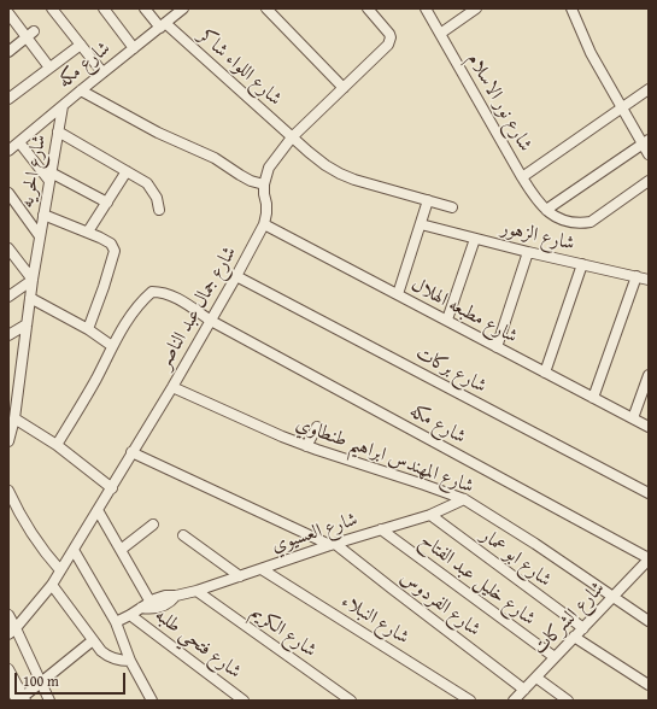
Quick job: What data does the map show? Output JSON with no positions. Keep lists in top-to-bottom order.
{
  "streets": {
    "street": [
      "شارع مكه",
      "شارع اللواء شاكر",
      "شارع نور الاسلام",
      "شارع الحريه",
      "شارع الزهور",
      "شارع جمال عبد الناصر",
      "شارع مطبعه الهلال",
      "شارع بركات",
      "شارع المهندس ابراهيم طنطاوي",
      "شارع العسيوي",
      "شارع ابو عمار",
      "شارع خليل عبد الفتاح",
      "شارع الفردوس",
      "شارع الشركات",
      "شارع النبلاء",
      "شارع الكريم",
      "شارع فتحي طلبه"
    ]
  },
  "crossings": [
    ["شارع مكه", "شارع اللواء شاكر"],
    ["شارع مكه", "شارع الحريه"],
    ["شارع مكه", "شارع جمال عبد الناصر"],
    ["شارع مكه", "شارع الشركات"],
    ["شارع اللواء شاكر", "شارع جمال عبد الناصر"],
    ["شارع جمال عبد الناصر", "شارع مطبعه الهلال"],
    ["شارع جمال عبد الناصر", "شارع بركات"],
    ["شارع جمال عبد الناصر", "شارع المهندس ابراهيم طنطاوي"],
    ["شارع جمال عبد الناصر", "شارع الفردوس"],
    ["شارع المهندس ابراهيم طنطاوي", "شارع العسيوي"],
    ["شارع المهندس ابراهيم طنطاوي", "شارع الشركات"],
    ["شارع العسيوي", "شارع ابو عمار"],
    ["شارع العسيوي", "شارع خليل عبد الفتاح"],
    ["شارع العسيوي", "شارع الفردوس"],
    ["شارع العسيوي", "شارع النبلاء"],
    ["شارع العسيوي", "شارع الكريم"],
    ["شارع العسيوي", "شارع فتحي طلبه"],
    ["شارع ابو عمار", "شارع الشركات"],
    ["شارع خليل عبد الفتاح", "شارع الشركات"],
    ["شارع الفردوس", "شارع الشركات"]
  ],
  "scale_bar": "100 m"
}
